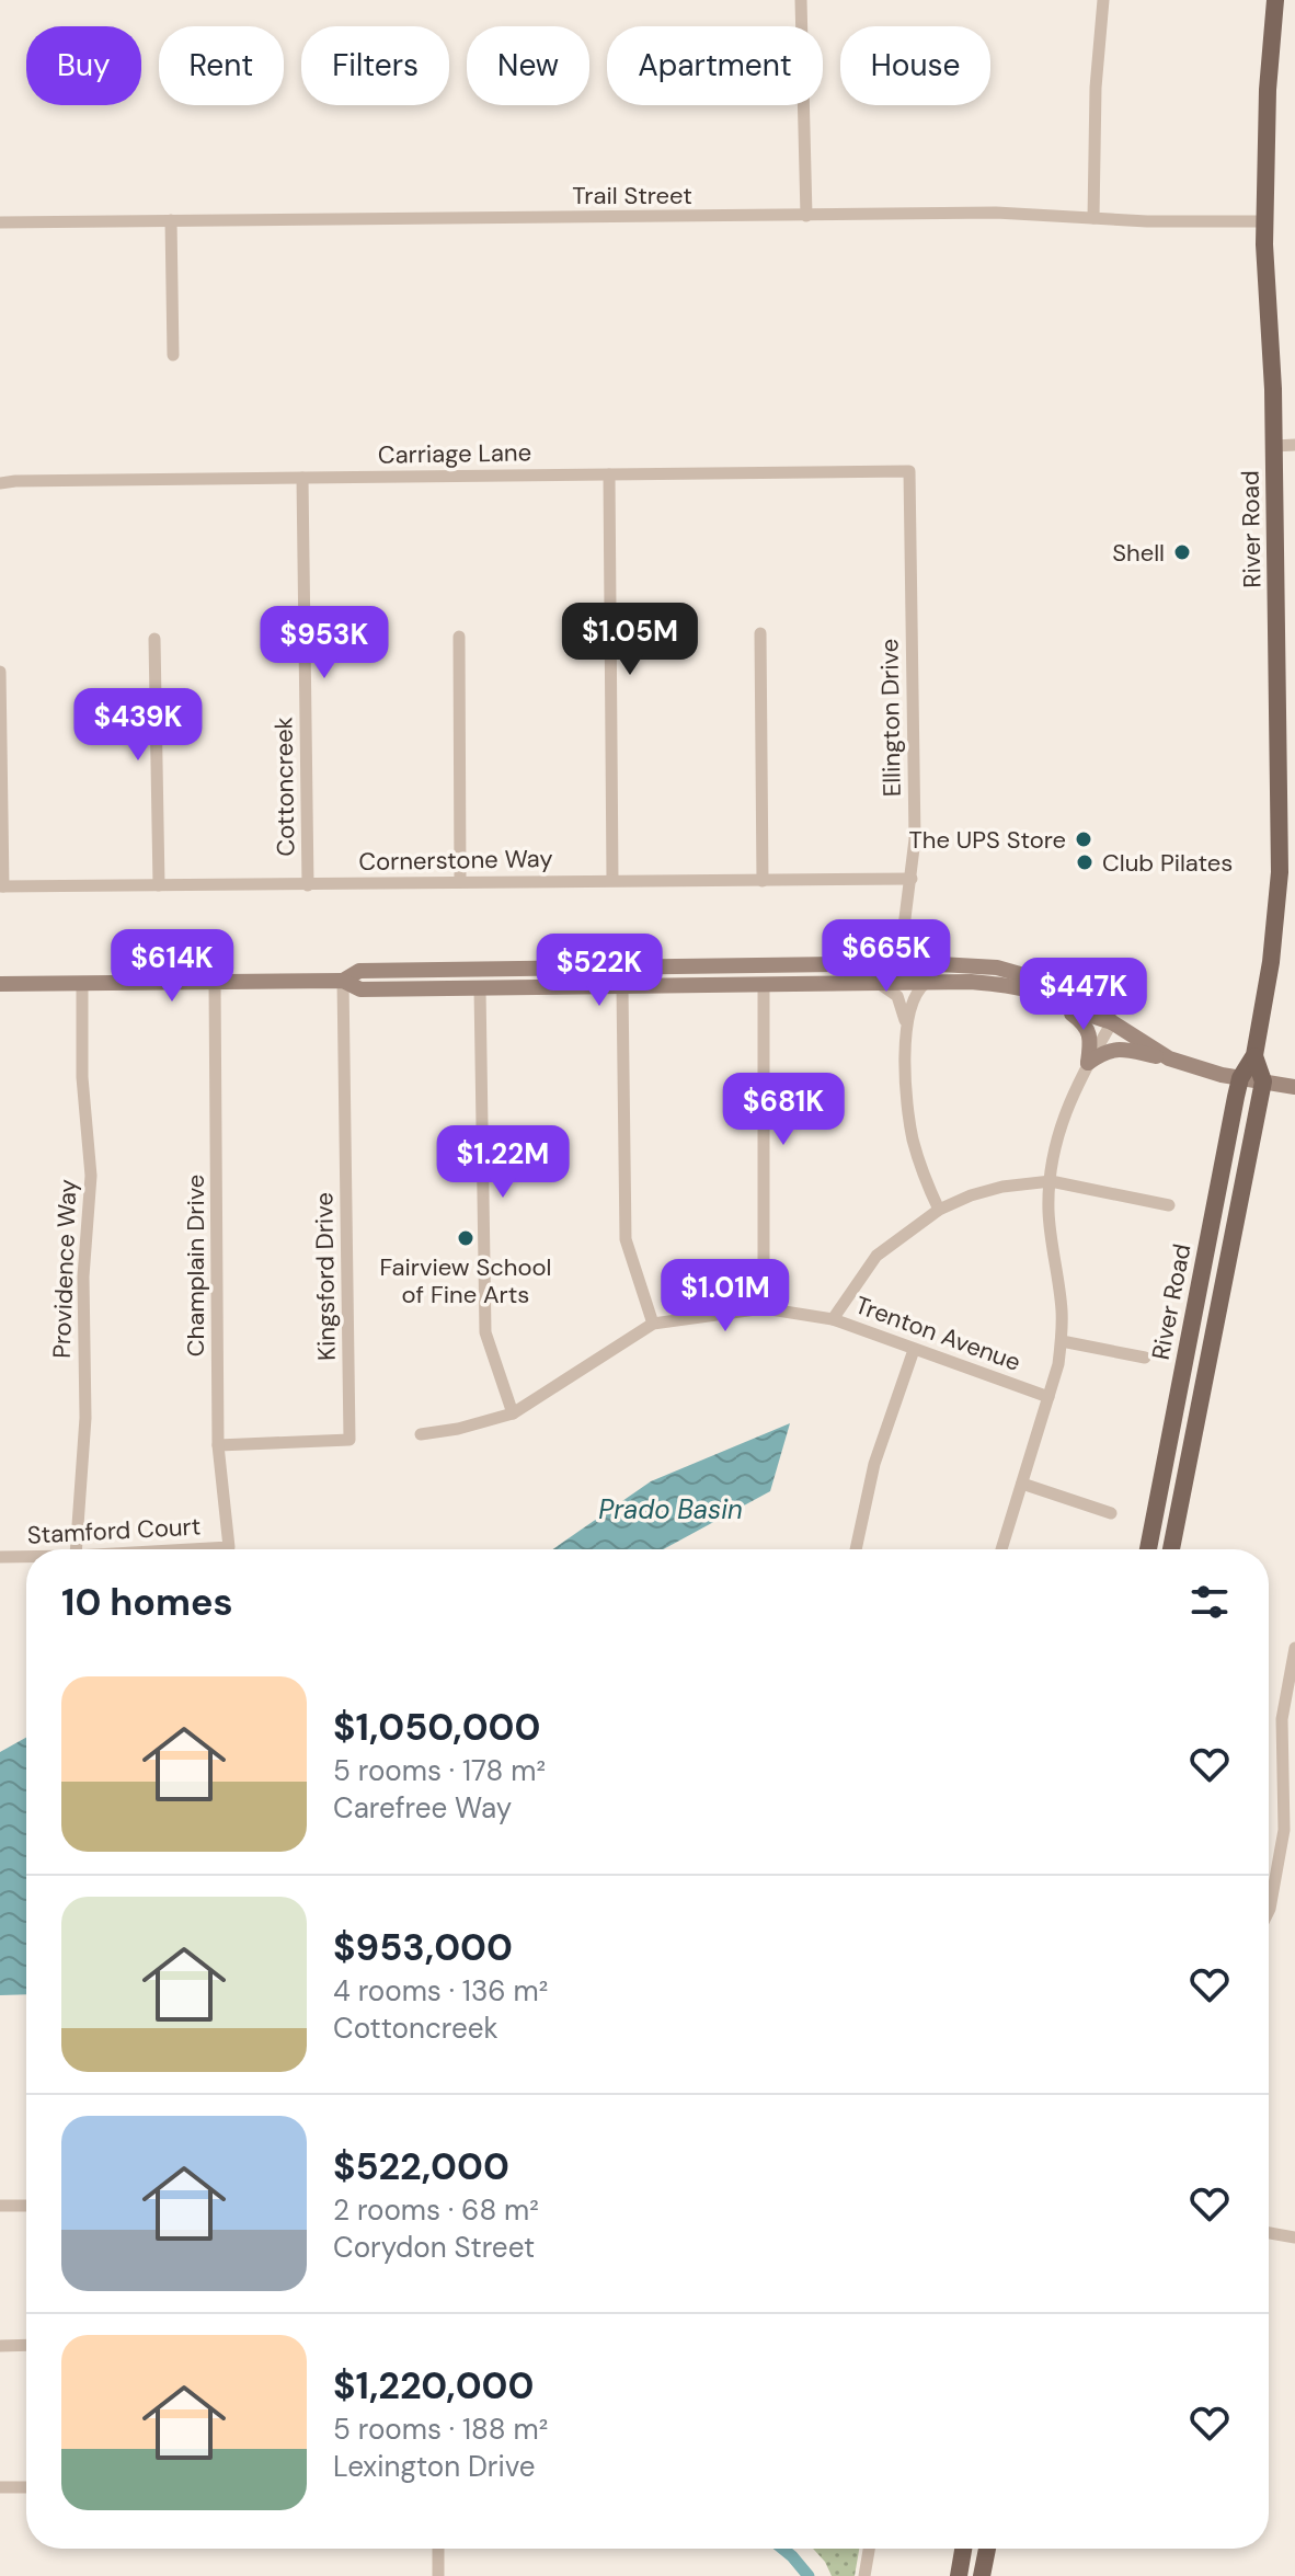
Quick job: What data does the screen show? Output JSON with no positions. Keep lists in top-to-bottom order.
{
  "streets": {
    "main road": ["River Road"],
    "street": [
      "Trail Street",
      "Carriage Lane",
      "Ellington Drive",
      "Cottoncreek",
      "Cornerstone Way",
      "Champlain Drive",
      "Providence Way",
      "Kingsford Drive",
      "Trenton Avenue",
      "Stamford Court"
    ]
  },
  "crossings": [
    ["Trail Street", "River Road"],
    ["Carriage Lane", "Ellington Drive"],
    ["Carriage Lane", "Cottoncreek"],
    ["Ellington Drive", "Cornerstone Way"],
    ["Cottoncreek", "Cornerstone Way"],
    ["Champlain Drive", "Kingsford Drive"],
    ["Champlain Drive", "Stamford Court"]
  ],
  "water": ["Prado Basin"],
  "places": [
    "Shell",
    "The UPS Store",
    "Club Pilates",
    "Fairview School of Fine Arts"
  ],
  "page": {
    "chip": [
      "Buy",
      "Rent",
      "Filters",
      "New",
      "Apartment",
      "House"
    ],
    "price": [
      "$1.05M",
      "$953K",
      "$439K",
      "$665K",
      "$614K",
      "$522K",
      "$447K",
      "$681K",
      "$1.22M",
      "$1.01M"
    ],
    "heading": "10 homes",
    "list": [
      {
        "name": "$1,050,000",
        "note": "5 rooms · 178 m² · Carefree Way"
      },
      {
        "name": "$953,000",
        "note": "4 rooms · 136 m² · Cottoncreek"
      },
      {
        "name": "$522,000",
        "note": "2 rooms · 68 m² · Corydon Street"
      },
      {
        "name": "$1,220,000",
        "note": "5 rooms · 188 m² · Lexington Drive"
      }
    ]
  }
}
